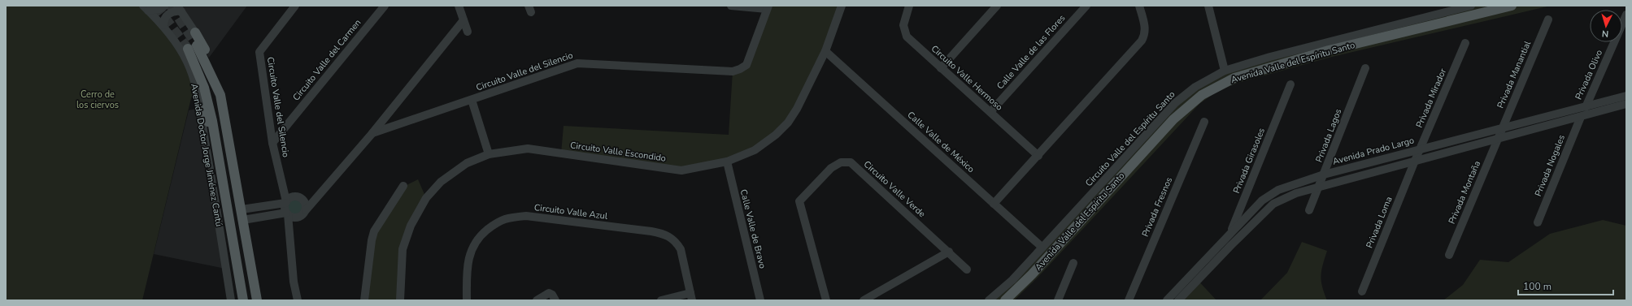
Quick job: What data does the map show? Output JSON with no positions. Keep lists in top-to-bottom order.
{
  "streets": {
    "main road": ["Avenida Valle del Espíritu Santo", "Avenida Doctor Jorge Jiménez Cantú"],
    "street": [
      "Calle Valle de las Flores",
      "Circuito Valle del Carmen",
      "Circuito Valle del Silencio",
      "Privada Manantial",
      "Privada Olivo",
      "Circuito Valle Hermoso",
      "Privada Mirador",
      "Privada Lagos",
      "Circuito Valle del Espíritu Santo",
      "Calle Valle de México",
      "Avenida Prado Largo",
      "Circuito Valle Escondido",
      "Privada Girasoles",
      "Privada Nogales",
      "Circuito Valle Verde",
      "Privada Montaña",
      "Privada Fresnos",
      "Circuito Valle Azul",
      "Privada Loma",
      "Calle Valle de Bravo"
    ]
  },
  "crossings": [
    ["Calle Valle de las Flores", "Circuito Valle Hermoso"],
    ["Circuito Valle del Carmen", "Circuito Valle del Silencio"],
    ["Privada Manantial", "Avenida Prado Largo"],
    ["Privada Manantial", "Privada Montaña"],
    ["Privada Olivo", "Avenida Prado Largo"],
    ["Privada Mirador", "Avenida Prado Largo"],
    ["Privada Mirador", "Privada Loma"],
    ["Privada Lagos", "Avenida Prado Largo"],
    ["Circuito Valle del Espíritu Santo", "Calle Valle de México"],
    ["Calle Valle de México", "Circuito Valle Escondido"],
    ["Avenida Prado Largo", "Privada Girasoles"],
    ["Circuito Valle Escondido", "Calle Valle de Bravo"]
  ],
  "parks": ["Cerro de los ciervos"],
  "scale_bar": "100 m",
  "north": "bottom"
}
